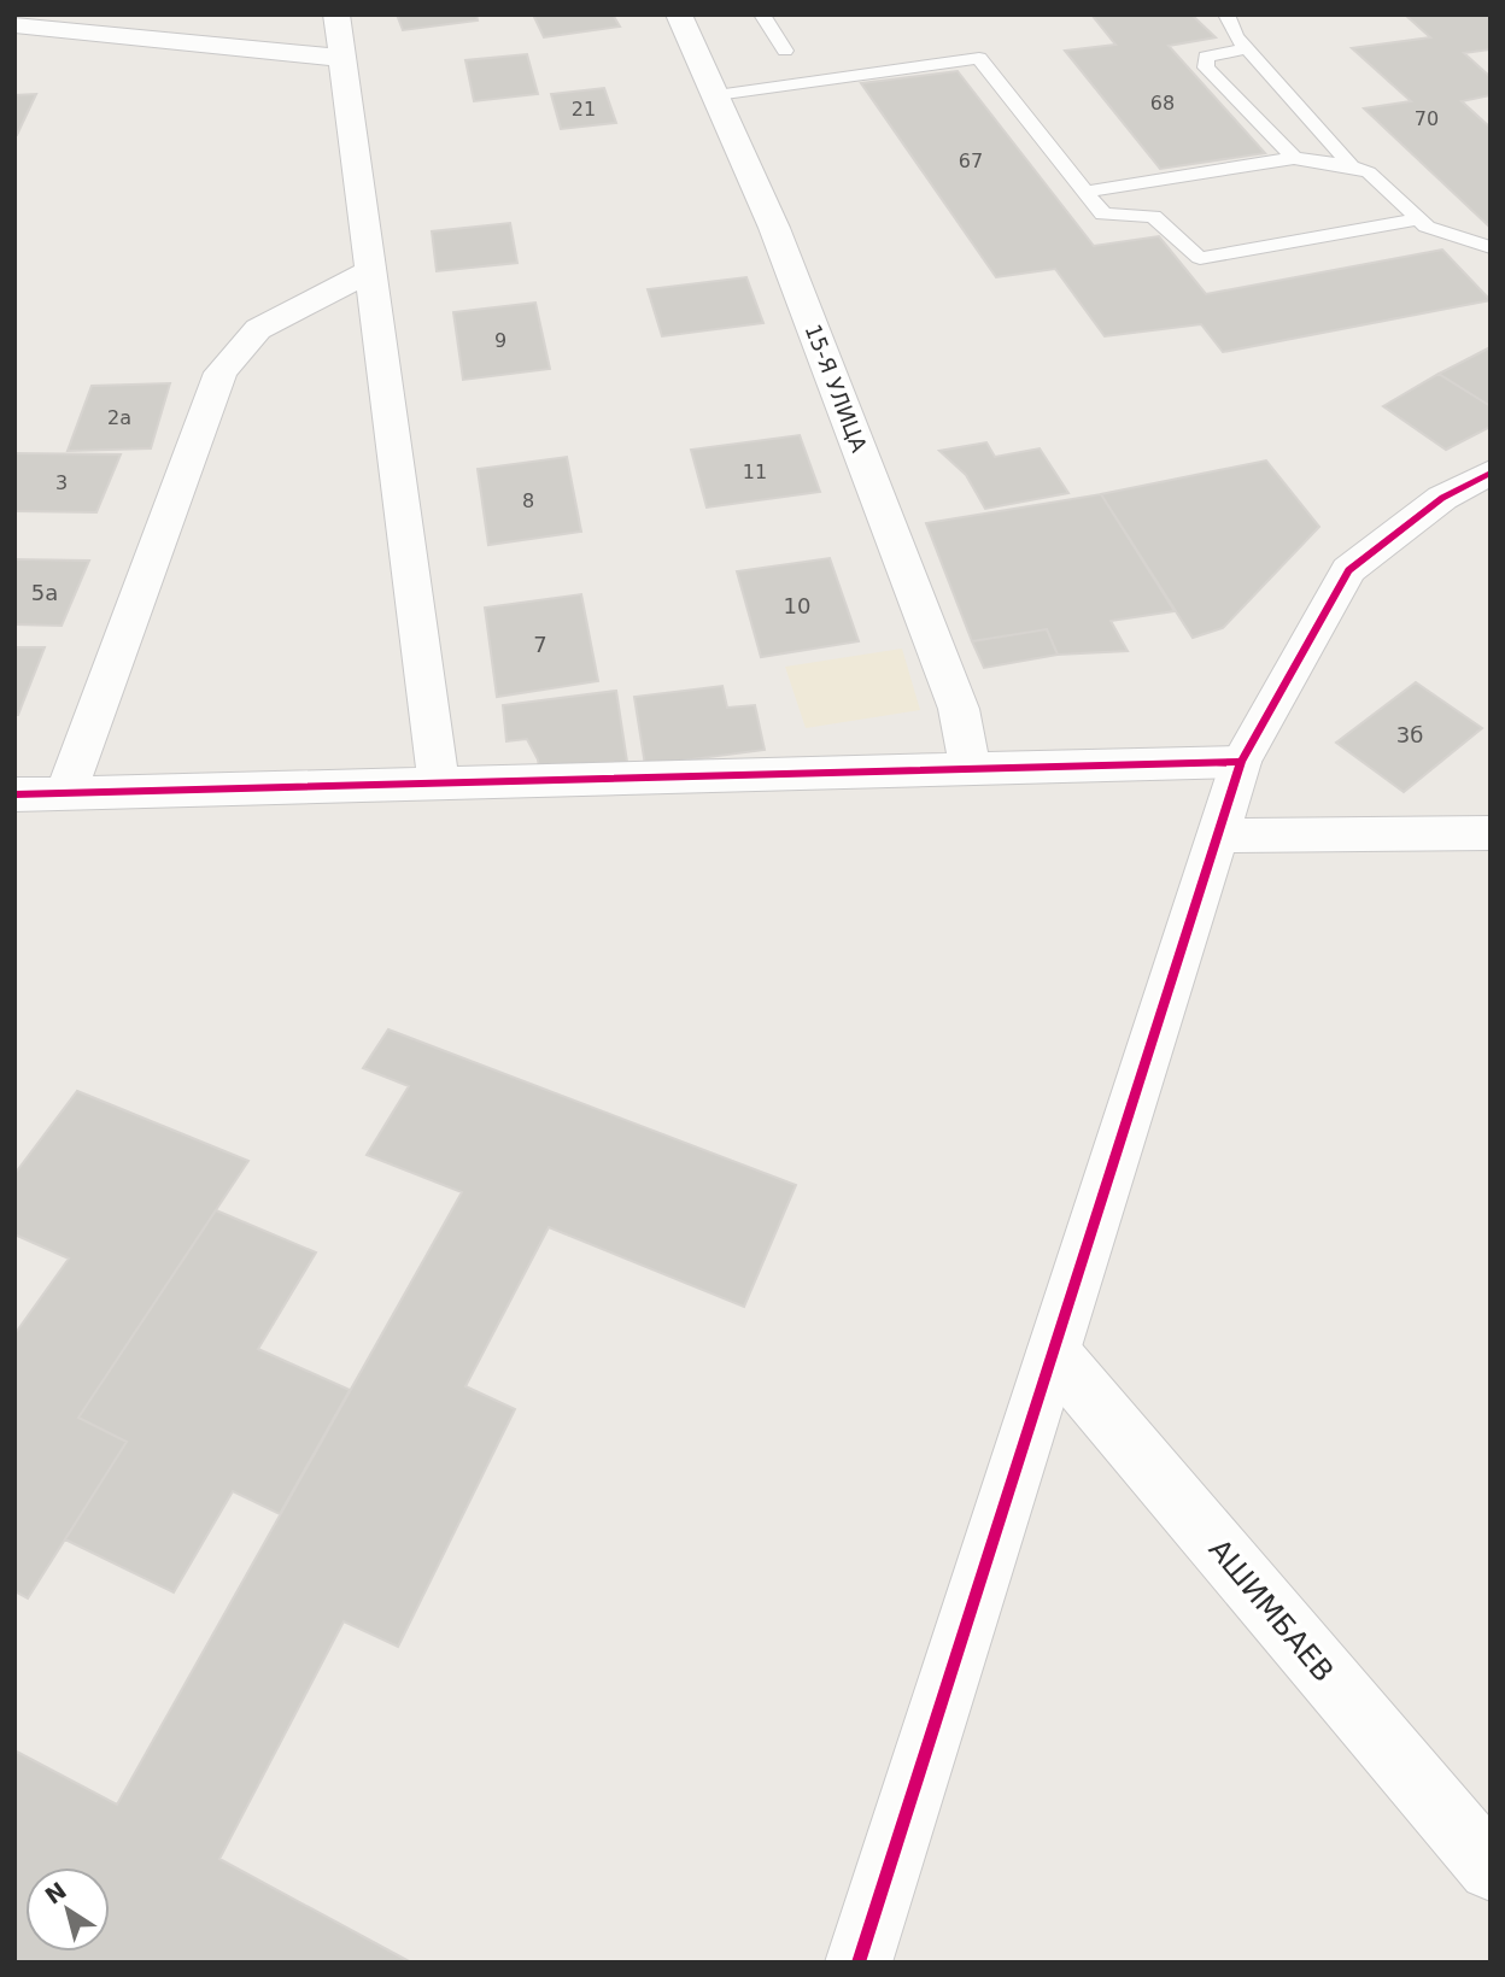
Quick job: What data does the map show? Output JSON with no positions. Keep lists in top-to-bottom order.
{
  "streets": {
    "street": ["15-Я УЛИЦА", "АШИМБАЕВ"]
  },
  "house_numbers": [
    "68",
    "21",
    "70",
    "67",
    "9",
    "2а",
    "11",
    "3",
    "8",
    "5а",
    "10",
    "7",
    "3б"
  ],
  "north": "top left"
}
